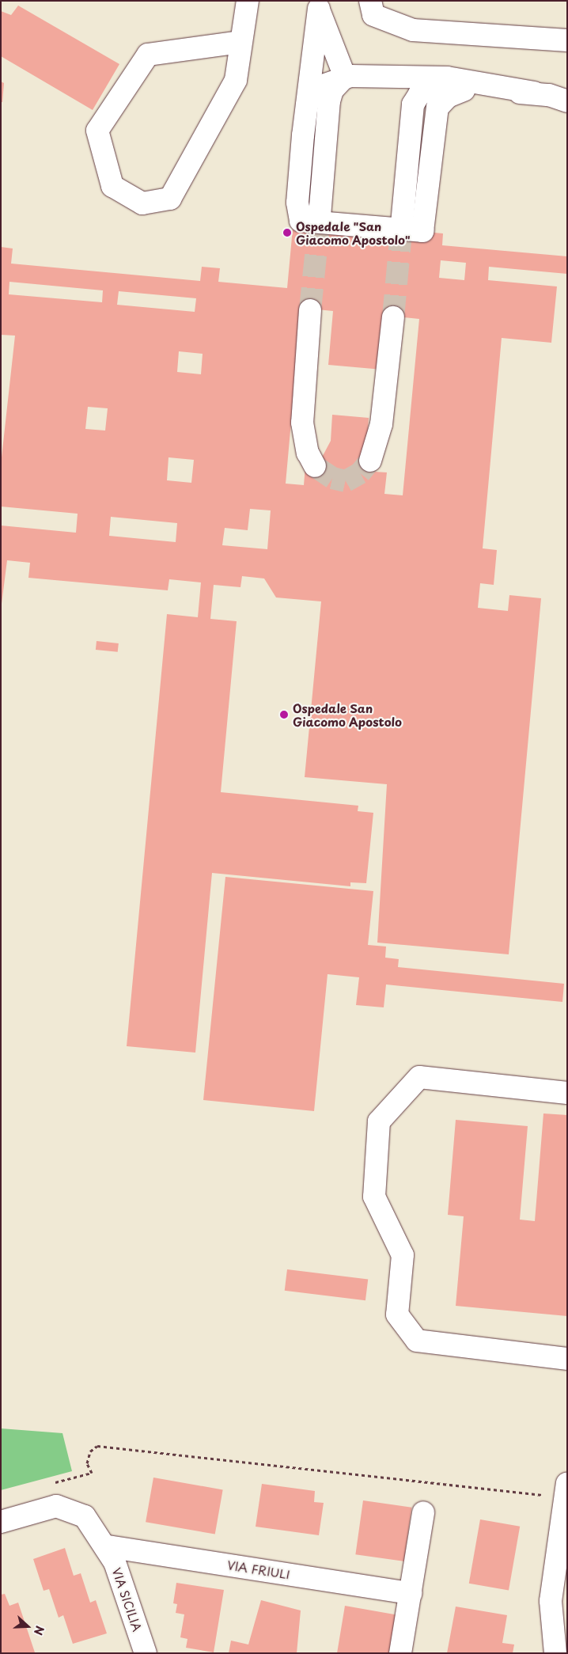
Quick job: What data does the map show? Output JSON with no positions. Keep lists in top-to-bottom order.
{
  "streets": {
    "street": ["VIA FRIULI", "VIA SICILIA"]
  },
  "crossings": [
    ["VIA FRIULI", "VIA SICILIA"]
  ],
  "places": ["Ospedale \"San Giacomo Apostolo\"", "Ospedale San Giacomo Apostolo"],
  "north": "right"
}
